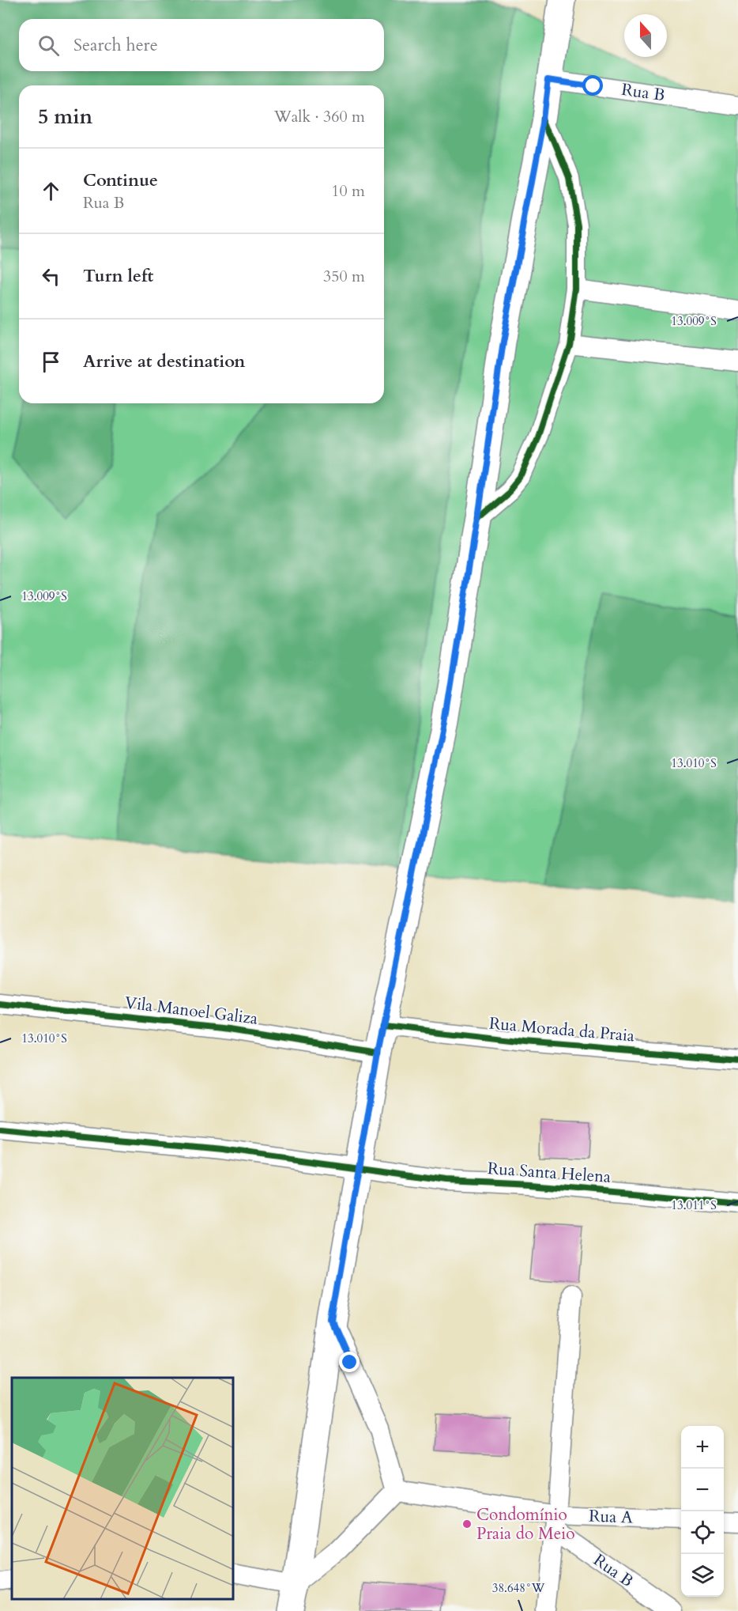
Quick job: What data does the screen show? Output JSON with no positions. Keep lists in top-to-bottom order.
{
  "streets": {
    "street": [
      "Rua B",
      "Vila Manoel Galiza",
      "Rua Morada da Praia",
      "Rua Santa Helena",
      "Rua A"
    ]
  },
  "crossings": [
    ["Rua B", "Rua A"]
  ],
  "places": ["Condomínio Praia do Meio"],
  "north": "top",
  "page": {
    "search": "Search here",
    "heading": ["5 min", "Walk · 360 m"],
    "list": [
      ["Continue", "Rua B", "10 m"],
      ["Turn left", "350 m"],
      "Arrive at destination"
    ],
    "map_buttons": ["+", "−"]
  },
  "coordinates": [
    "13.009°S",
    "13.010°S",
    "13.011°S",
    "38.648°W"
  ]
}
